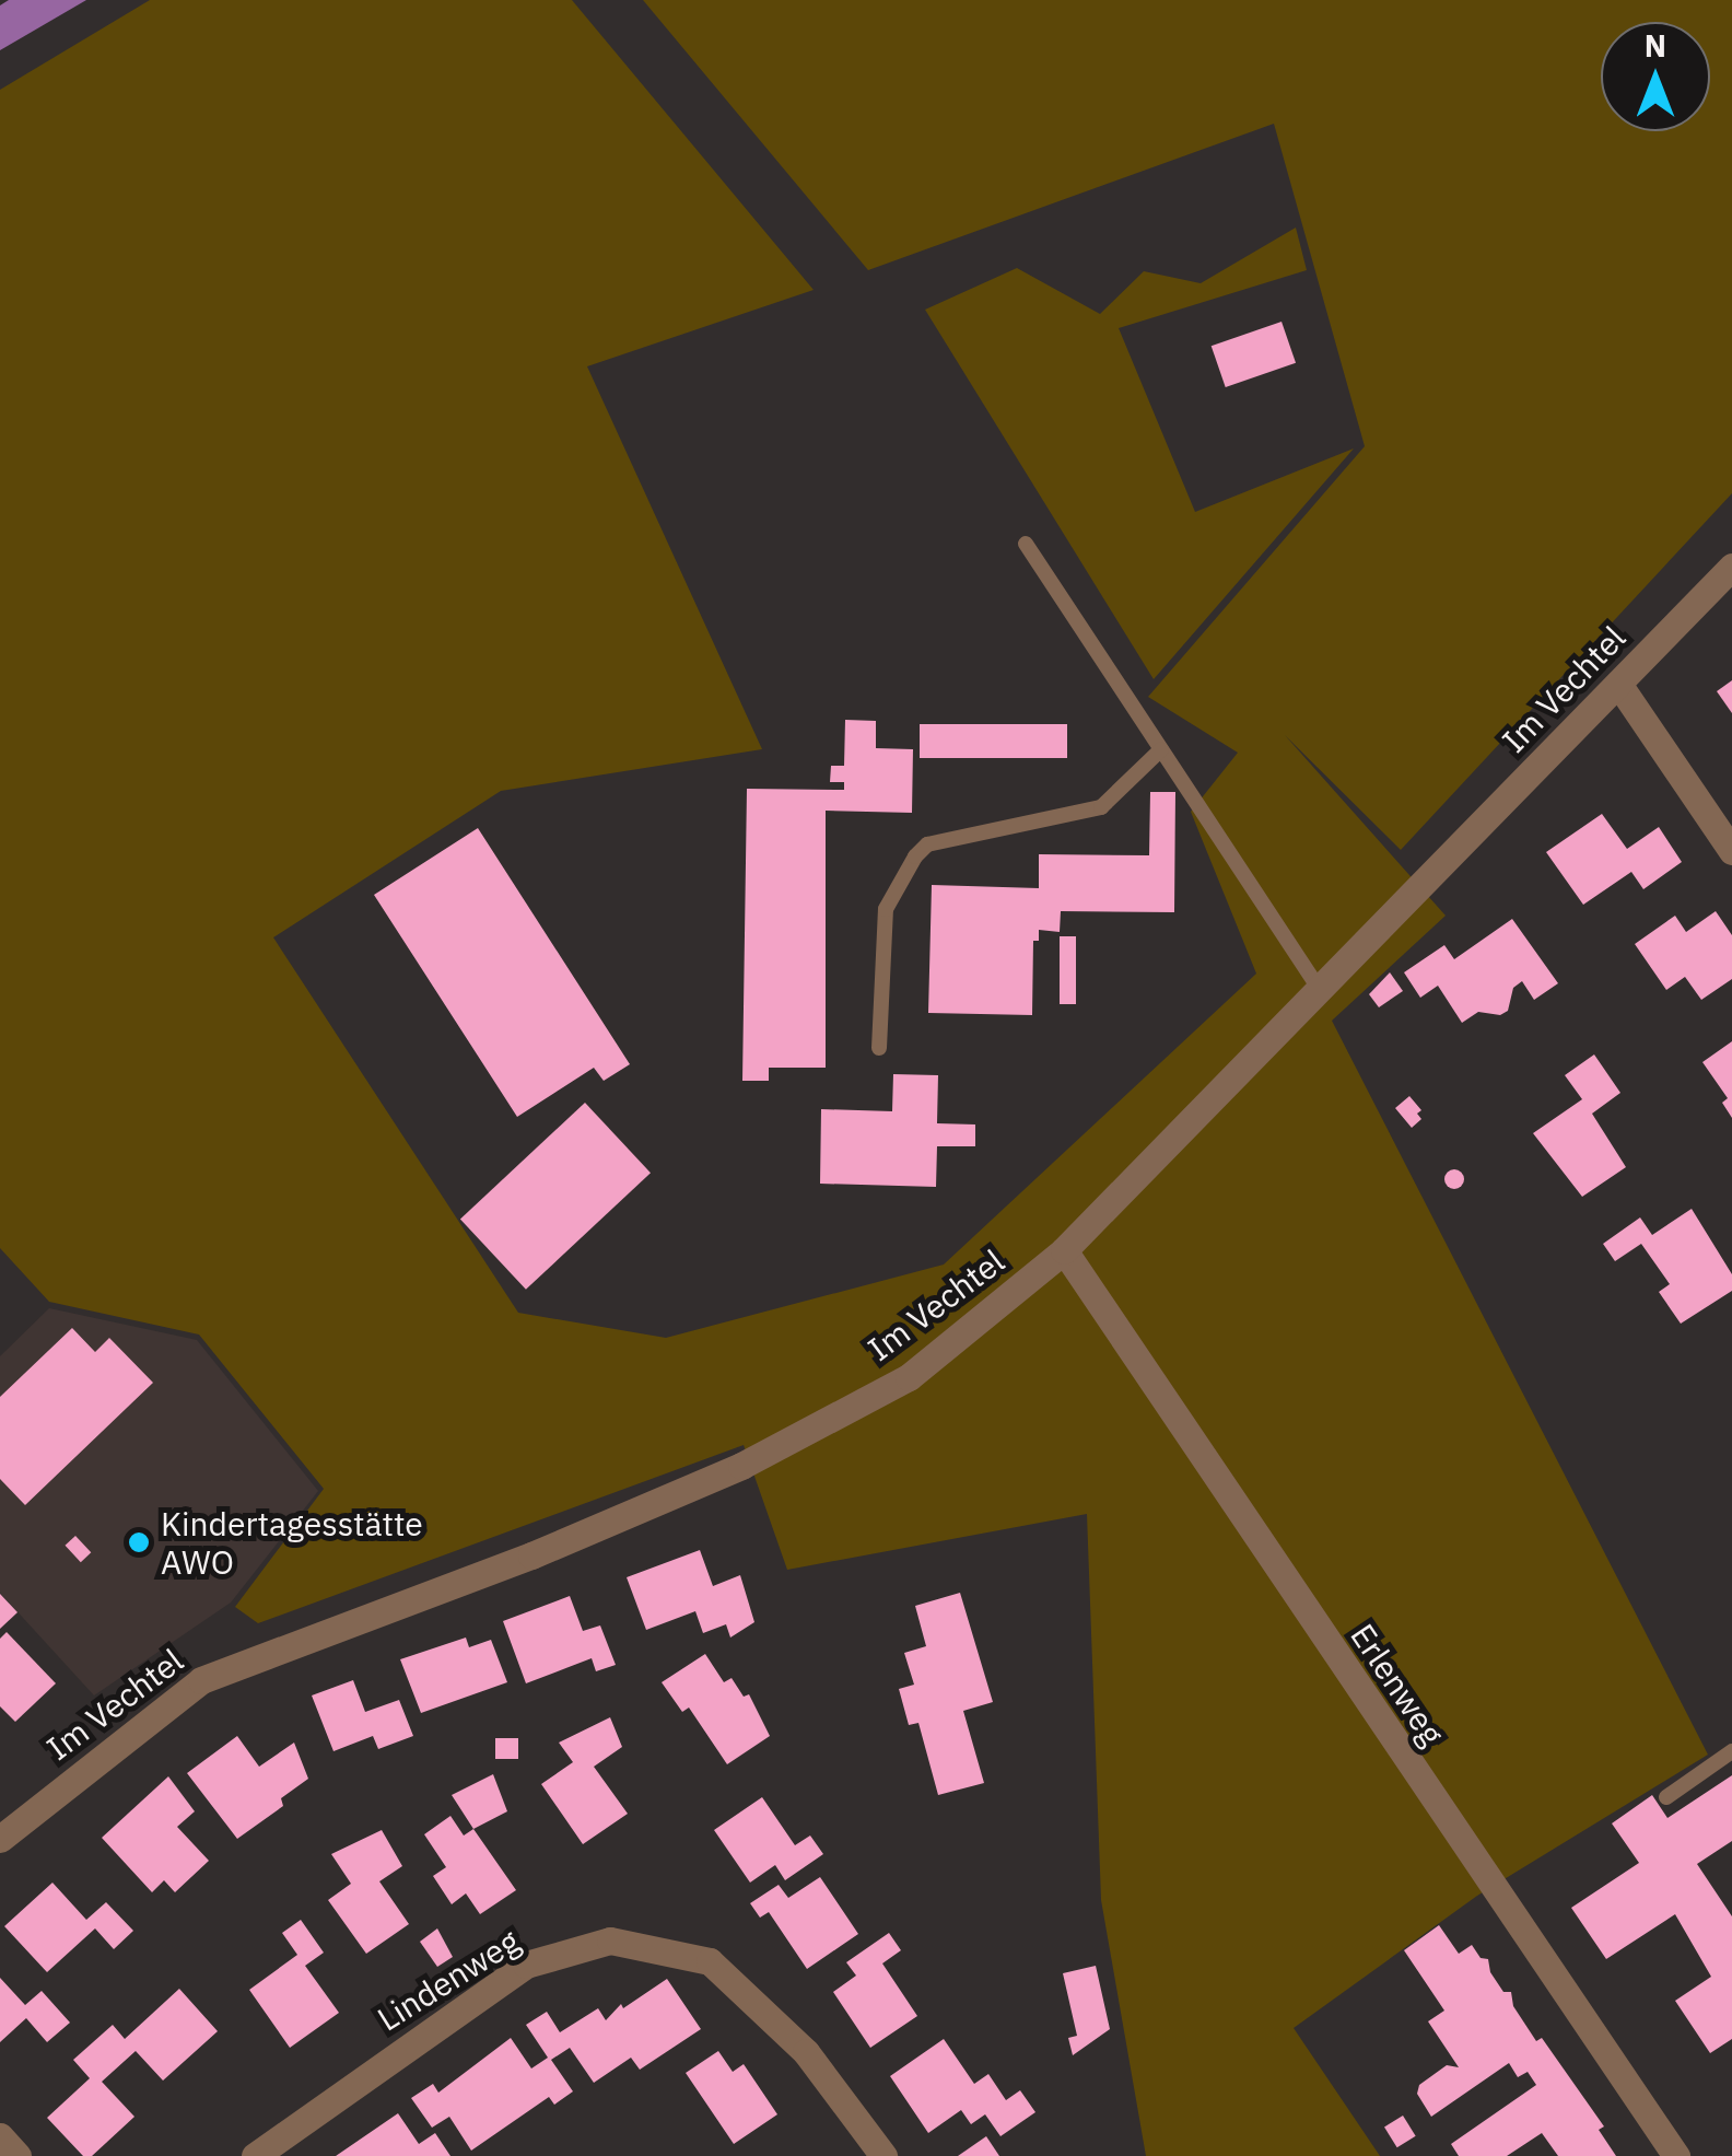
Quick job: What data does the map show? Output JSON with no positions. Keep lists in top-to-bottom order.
{
  "streets": {
    "street": ["Im Vechtel", "Erlenweg", "Lindenweg"]
  },
  "crossings": [
    ["Im Vechtel", "Erlenweg"]
  ],
  "places": ["Kindertagesstätte AWO"],
  "north": "top"
}
